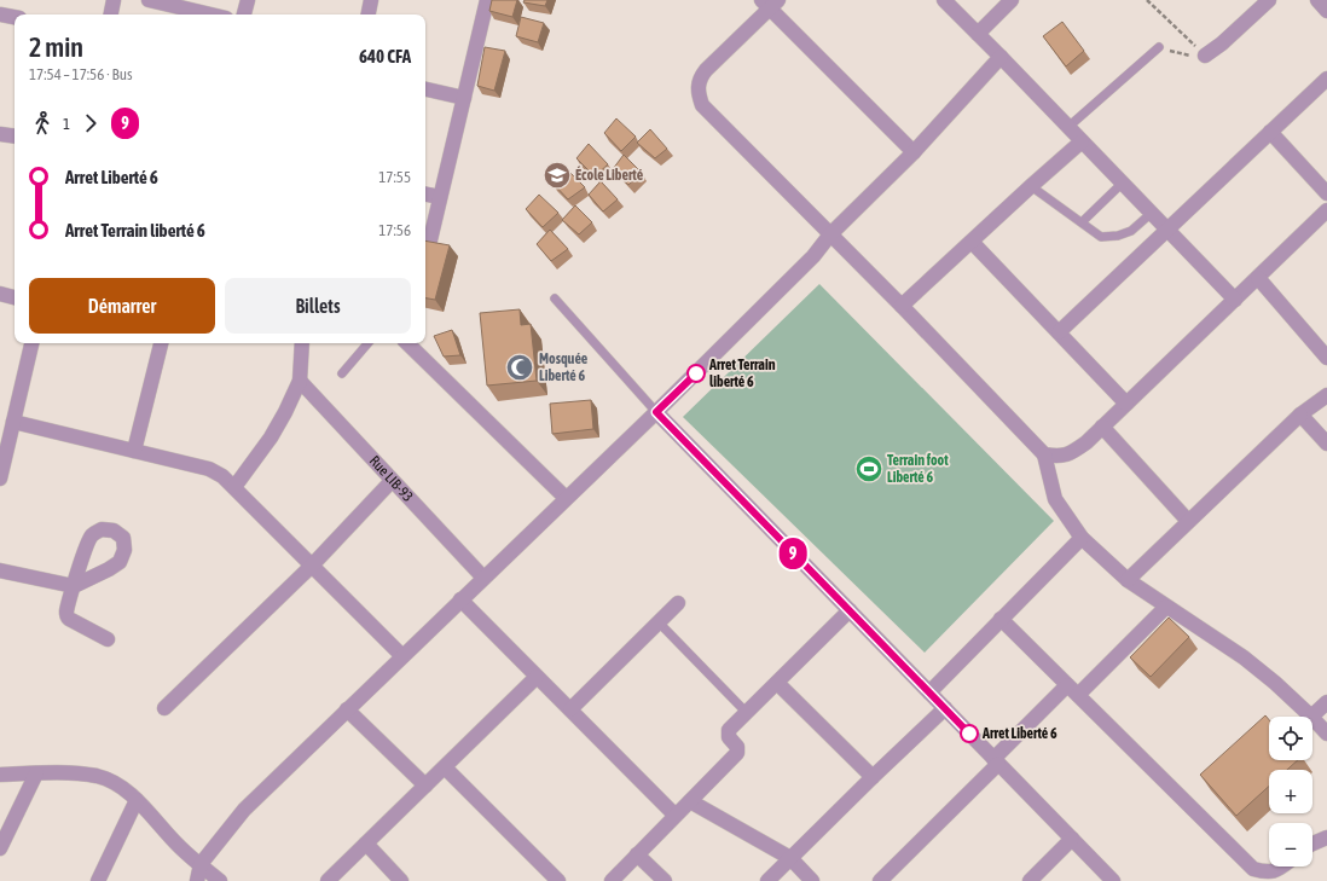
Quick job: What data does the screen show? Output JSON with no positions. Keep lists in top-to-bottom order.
{
  "streets": {
    "street": ["Rue LIB-93"]
  },
  "places": {
    "school or university": ["École Liberté"],
    "mosque": ["Mosquée Liberté 6"],
    "other": ["Arret Terrain liberté 6", "Arret Liberté 6"],
    "sports": ["Terrain foot Liberté 6"]
  },
  "lines": ["bus line 9"],
  "page": {
    "on_map": "9",
    "heading": ["2 min", "17:54 – 17:56 · Bus", "640 CFA"],
    "legs": ["1", "9"],
    "list": [
      {
        "name": "Arret Liberté 6",
        "value": "17:55"
      },
      {
        "name": "Arret Terrain liberté 6",
        "value": "17:56"
      }
    ],
    "buttons": ["Démarrer", "Billets"],
    "map_buttons": ["+", "−"]
  }
}
